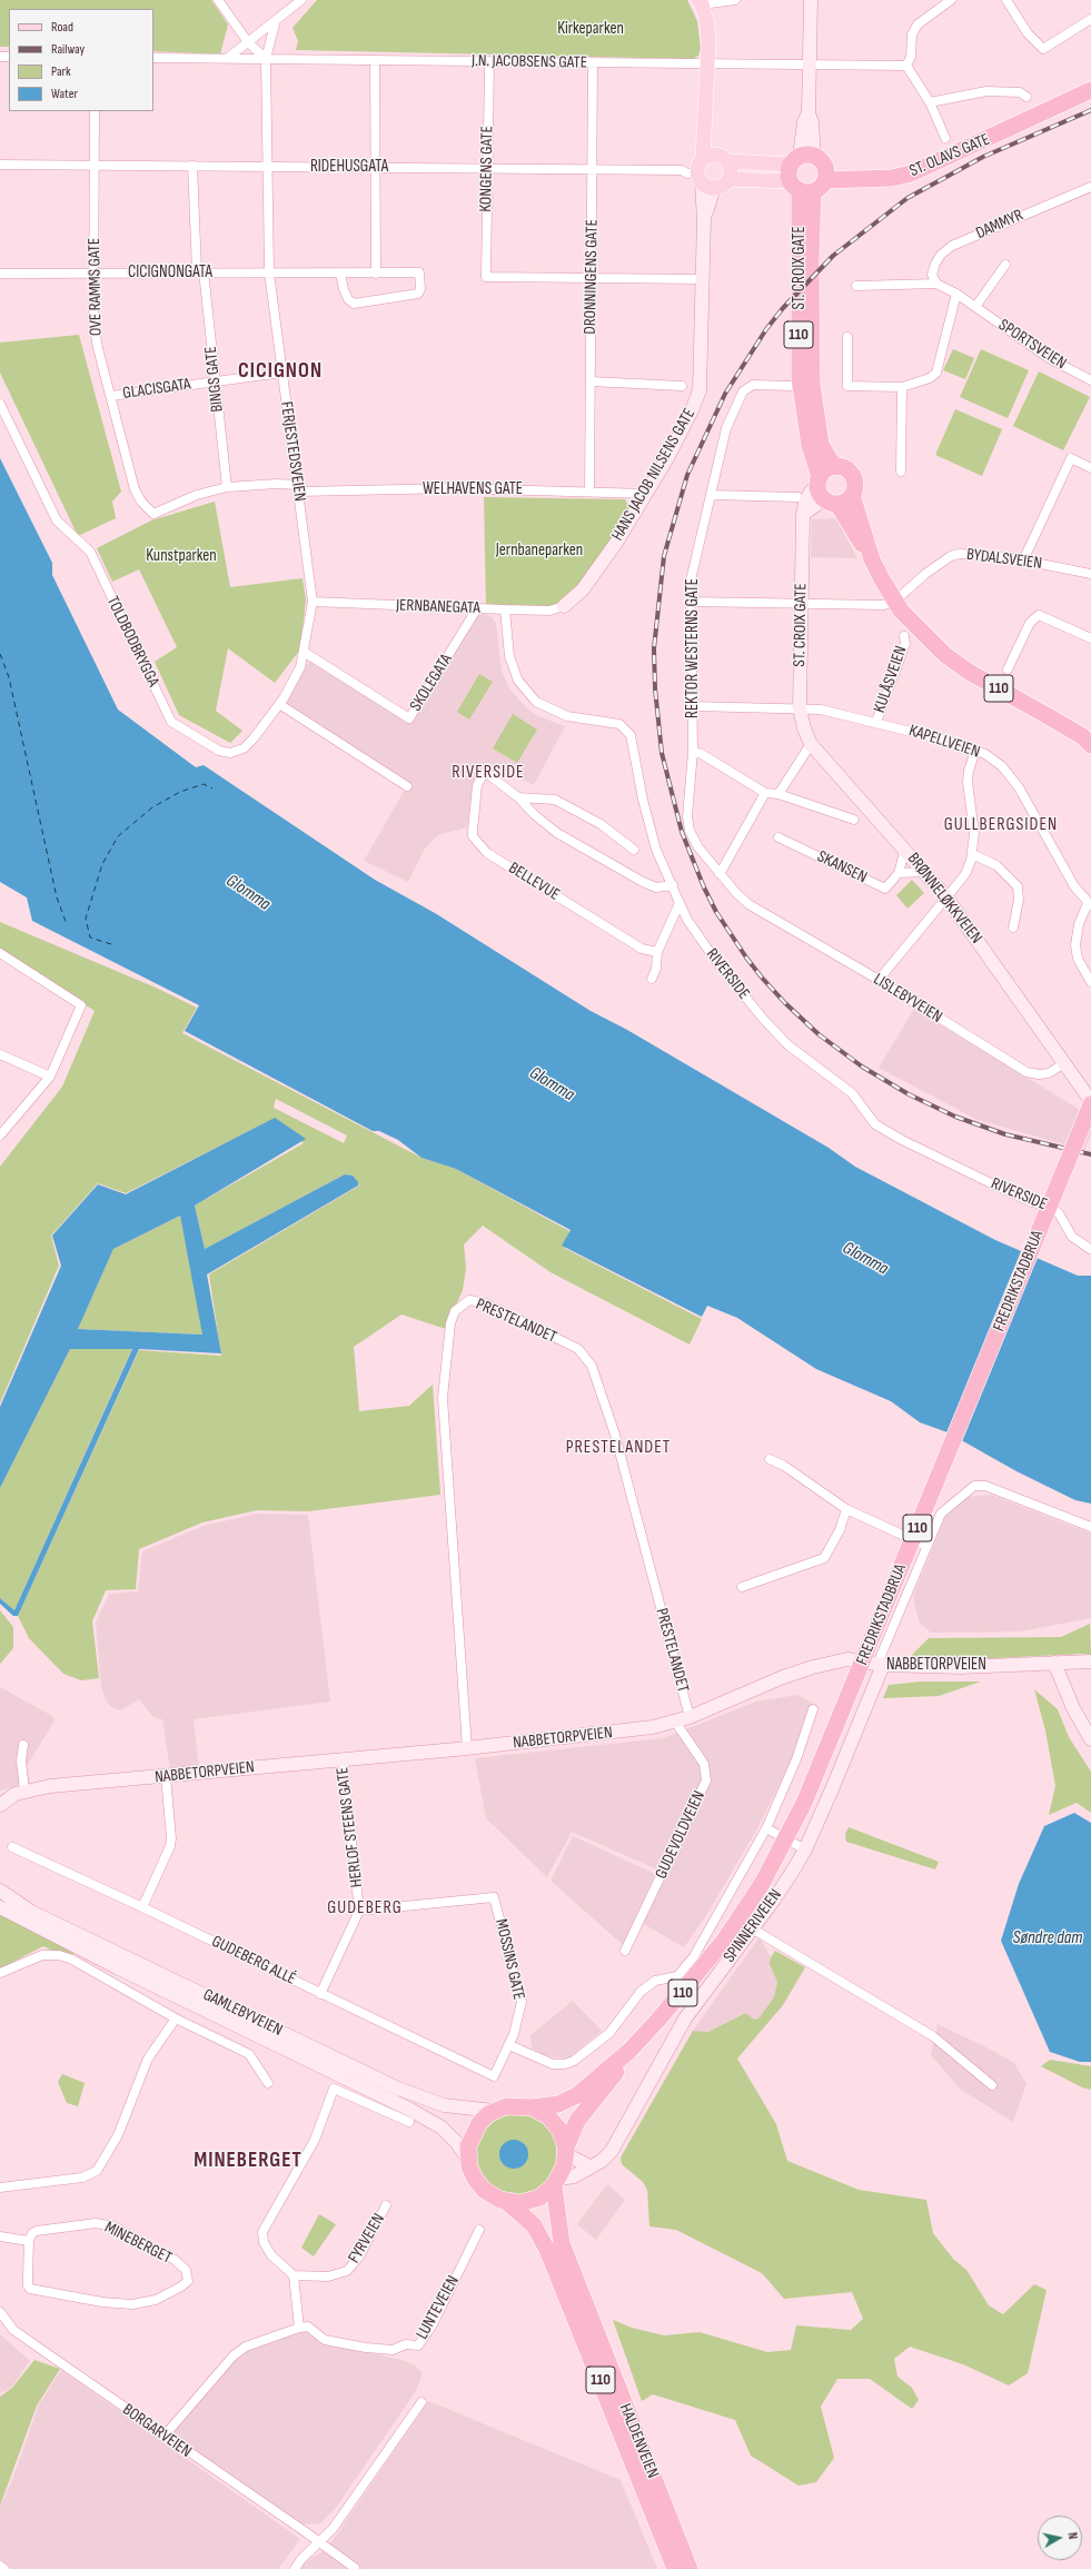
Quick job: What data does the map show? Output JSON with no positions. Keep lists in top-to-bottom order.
{
  "streets": {
    "highway": [
      "ST. OLAVS GATE",
      "ST. CROIX GATE",
      "110",
      "FREDRIKSTADBRUA",
      "HALDENVEIEN"
    ],
    "street": [
      "J.N. JACOBSENS GATE",
      "RIDEHUSGATA",
      "KONGENS GATE",
      "DAMMYR",
      "CICIGNONGATA",
      "DRONNINGENS GATE",
      "OVE RAMMS GATE",
      "SPORTSVEIEN",
      "BINGS GATE",
      "GLACISGATA",
      "FERJESTEDSVEIEN",
      "HANS JACOB NILSENS GATE",
      "WELHAVENS GATE",
      "BYDALSVEIEN",
      "JERNBANEGATA",
      "TOLDBODBRYGGA",
      "REKTOR WESTERNS GATE",
      "KULÅSVEIEN",
      "SKOLEGATA",
      "KAPELLVEIEN",
      "SKANSEN",
      "BELLEVUE",
      "BRØNNELØKKVEIEN",
      "RIVERSIDE",
      "LISLEBYVEIEN",
      "PRESTELANDET",
      "NABBETORPVEIEN",
      "HERLOF STEENS GATE",
      "GUDEVOLDVEIEN",
      "SPINNERIVEIEN",
      "MOSSINS GATE",
      "GUDEBERG ALLÉ",
      "GAMLEBYVEIEN",
      "FYRVEIEN",
      "MINEBERGET",
      "LUNTEVEIEN",
      "BORGARVEIEN"
    ]
  },
  "crossings": [
    ["J.N. JACOBSENS GATE", "KONGENS GATE"],
    ["J.N. JACOBSENS GATE", "ST. CROIX GATE"],
    ["J.N. JACOBSENS GATE", "DRONNINGENS GATE"],
    ["J.N. JACOBSENS GATE", "FERJESTEDSVEIEN"],
    ["ST. OLAVS GATE", "ST. CROIX GATE"],
    ["ST. OLAVS GATE", "110"],
    ["RIDEHUSGATA", "KONGENS GATE"],
    ["RIDEHUSGATA", "DRONNINGENS GATE"],
    ["RIDEHUSGATA", "OVE RAMMS GATE"],
    ["RIDEHUSGATA", "BINGS GATE"],
    ["RIDEHUSGATA", "FERJESTEDSVEIEN"],
    ["RIDEHUSGATA", "HANS JACOB NILSENS GATE"],
    ["KONGENS GATE", "DRONNINGENS GATE"],
    ["DAMMYR", "SPORTSVEIEN"],
    ["ST. CROIX GATE", "110"],
    ["ST. CROIX GATE", "BYDALSVEIEN"],
    ["ST. CROIX GATE", "KAPELLVEIEN"],
    ["ST. CROIX GATE", "BRØNNELØKKVEIEN"],
    ["CICIGNONGATA", "OVE RAMMS GATE"],
    ["CICIGNONGATA", "BINGS GATE"],
    ["CICIGNONGATA", "FERJESTEDSVEIEN"],
    ["DRONNINGENS GATE", "WELHAVENS GATE"],
    ["OVE RAMMS GATE", "GLACISGATA"],
    ["OVE RAMMS GATE", "WELHAVENS GATE"],
    ["110", "KULÅSVEIEN"],
    ["110", "FREDRIKSTADBRUA"],
    ["110", "SPINNERIVEIEN"],
    ["110", "GAMLEBYVEIEN"],
    ["110", "HALDENVEIEN"],
    ["BINGS GATE", "GLACISGATA"],
    ["BINGS GATE", "WELHAVENS GATE"],
    ["GLACISGATA", "FERJESTEDSVEIEN"],
    ["FERJESTEDSVEIEN", "WELHAVENS GATE"],
    ["FERJESTEDSVEIEN", "JERNBANEGATA"],
    ["FERJESTEDSVEIEN", "TOLDBODBRYGGA"],
    ["FERJESTEDSVEIEN", "SKOLEGATA"],
    ["HANS JACOB NILSENS GATE", "WELHAVENS GATE"],
    ["HANS JACOB NILSENS GATE", "JERNBANEGATA"],
    ["BYDALSVEIEN", "REKTOR WESTERNS GATE"],
    ["JERNBANEGATA", "SKOLEGATA"],
    ["JERNBANEGATA", "RIVERSIDE"],
    ["REKTOR WESTERNS GATE", "KAPELLVEIEN"],
    ["REKTOR WESTERNS GATE", "LISLEBYVEIEN"],
    ["KULÅSVEIEN", "KAPELLVEIEN"],
    ["KAPELLVEIEN", "BRØNNELØKKVEIEN"],
    ["SKANSEN", "BRØNNELØKKVEIEN"],
    ["BRØNNELØKKVEIEN", "LISLEBYVEIEN"],
    ["PRESTELANDET", "NABBETORPVEIEN"],
    ["NABBETORPVEIEN", "HERLOF STEENS GATE"],
    ["NABBETORPVEIEN", "GUDEVOLDVEIEN"],
    ["NABBETORPVEIEN", "SPINNERIVEIEN"],
    ["HERLOF STEENS GATE", "MOSSINS GATE"],
    ["HERLOF STEENS GATE", "GUDEBERG ALLÉ"],
    ["SPINNERIVEIEN", "MOSSINS GATE"],
    ["SPINNERIVEIEN", "GAMLEBYVEIEN"],
    ["SPINNERIVEIEN", "HALDENVEIEN"],
    ["MOSSINS GATE", "GUDEBERG ALLÉ"],
    ["GAMLEBYVEIEN", "HALDENVEIEN"]
  ],
  "districts": [
    "CICIGNON",
    "RIVERSIDE",
    "GULLBERGSIDEN",
    "PRESTELANDET",
    "GUDEBERG",
    "MINEBERGET"
  ],
  "water": ["Glomma", "Søndre dam"],
  "parks": ["Kirkeparken", "Jernbaneparken", "Kunstparken"],
  "legend": [
    "Road",
    "Railway",
    "Park",
    "Water"
  ],
  "north": "right"
}
